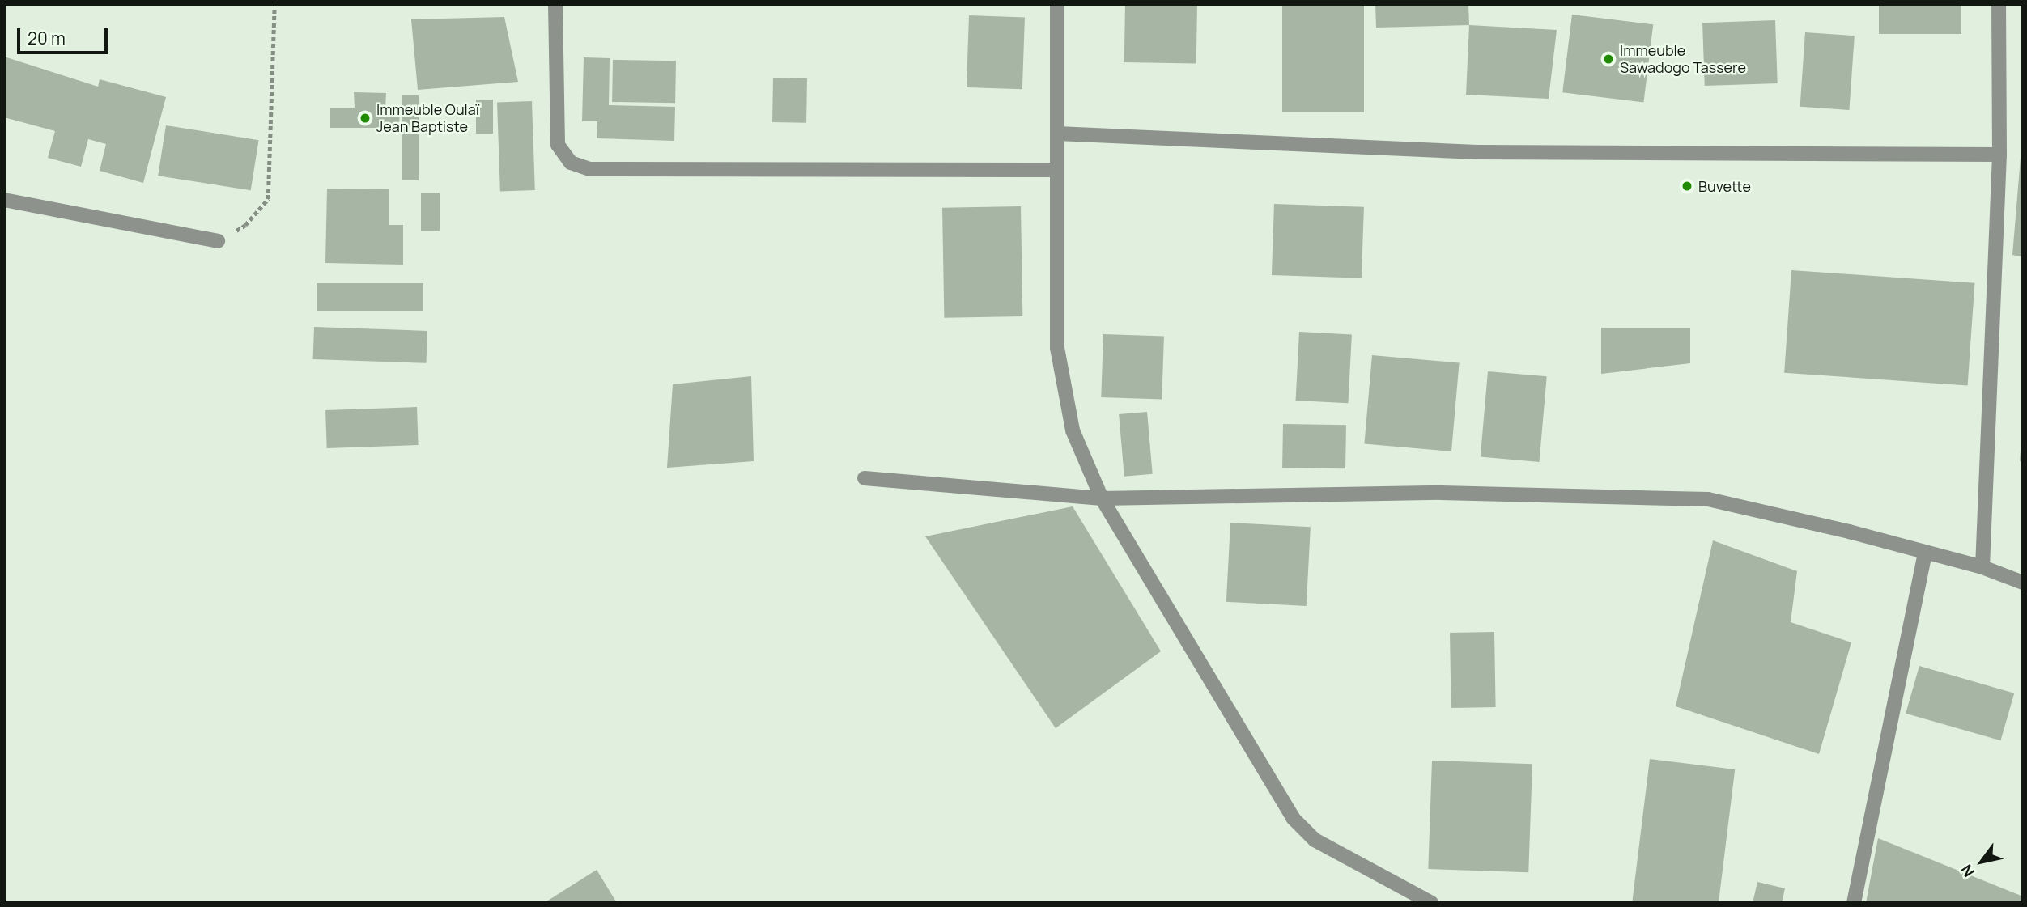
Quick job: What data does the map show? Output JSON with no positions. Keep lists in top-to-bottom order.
{
  "places": ["Immeuble Sawadogo Tassere", "Immeuble Oulaï Jean Baptiste", "Buvette"],
  "scale_bar": "20 m",
  "north": "bottom left"
}
